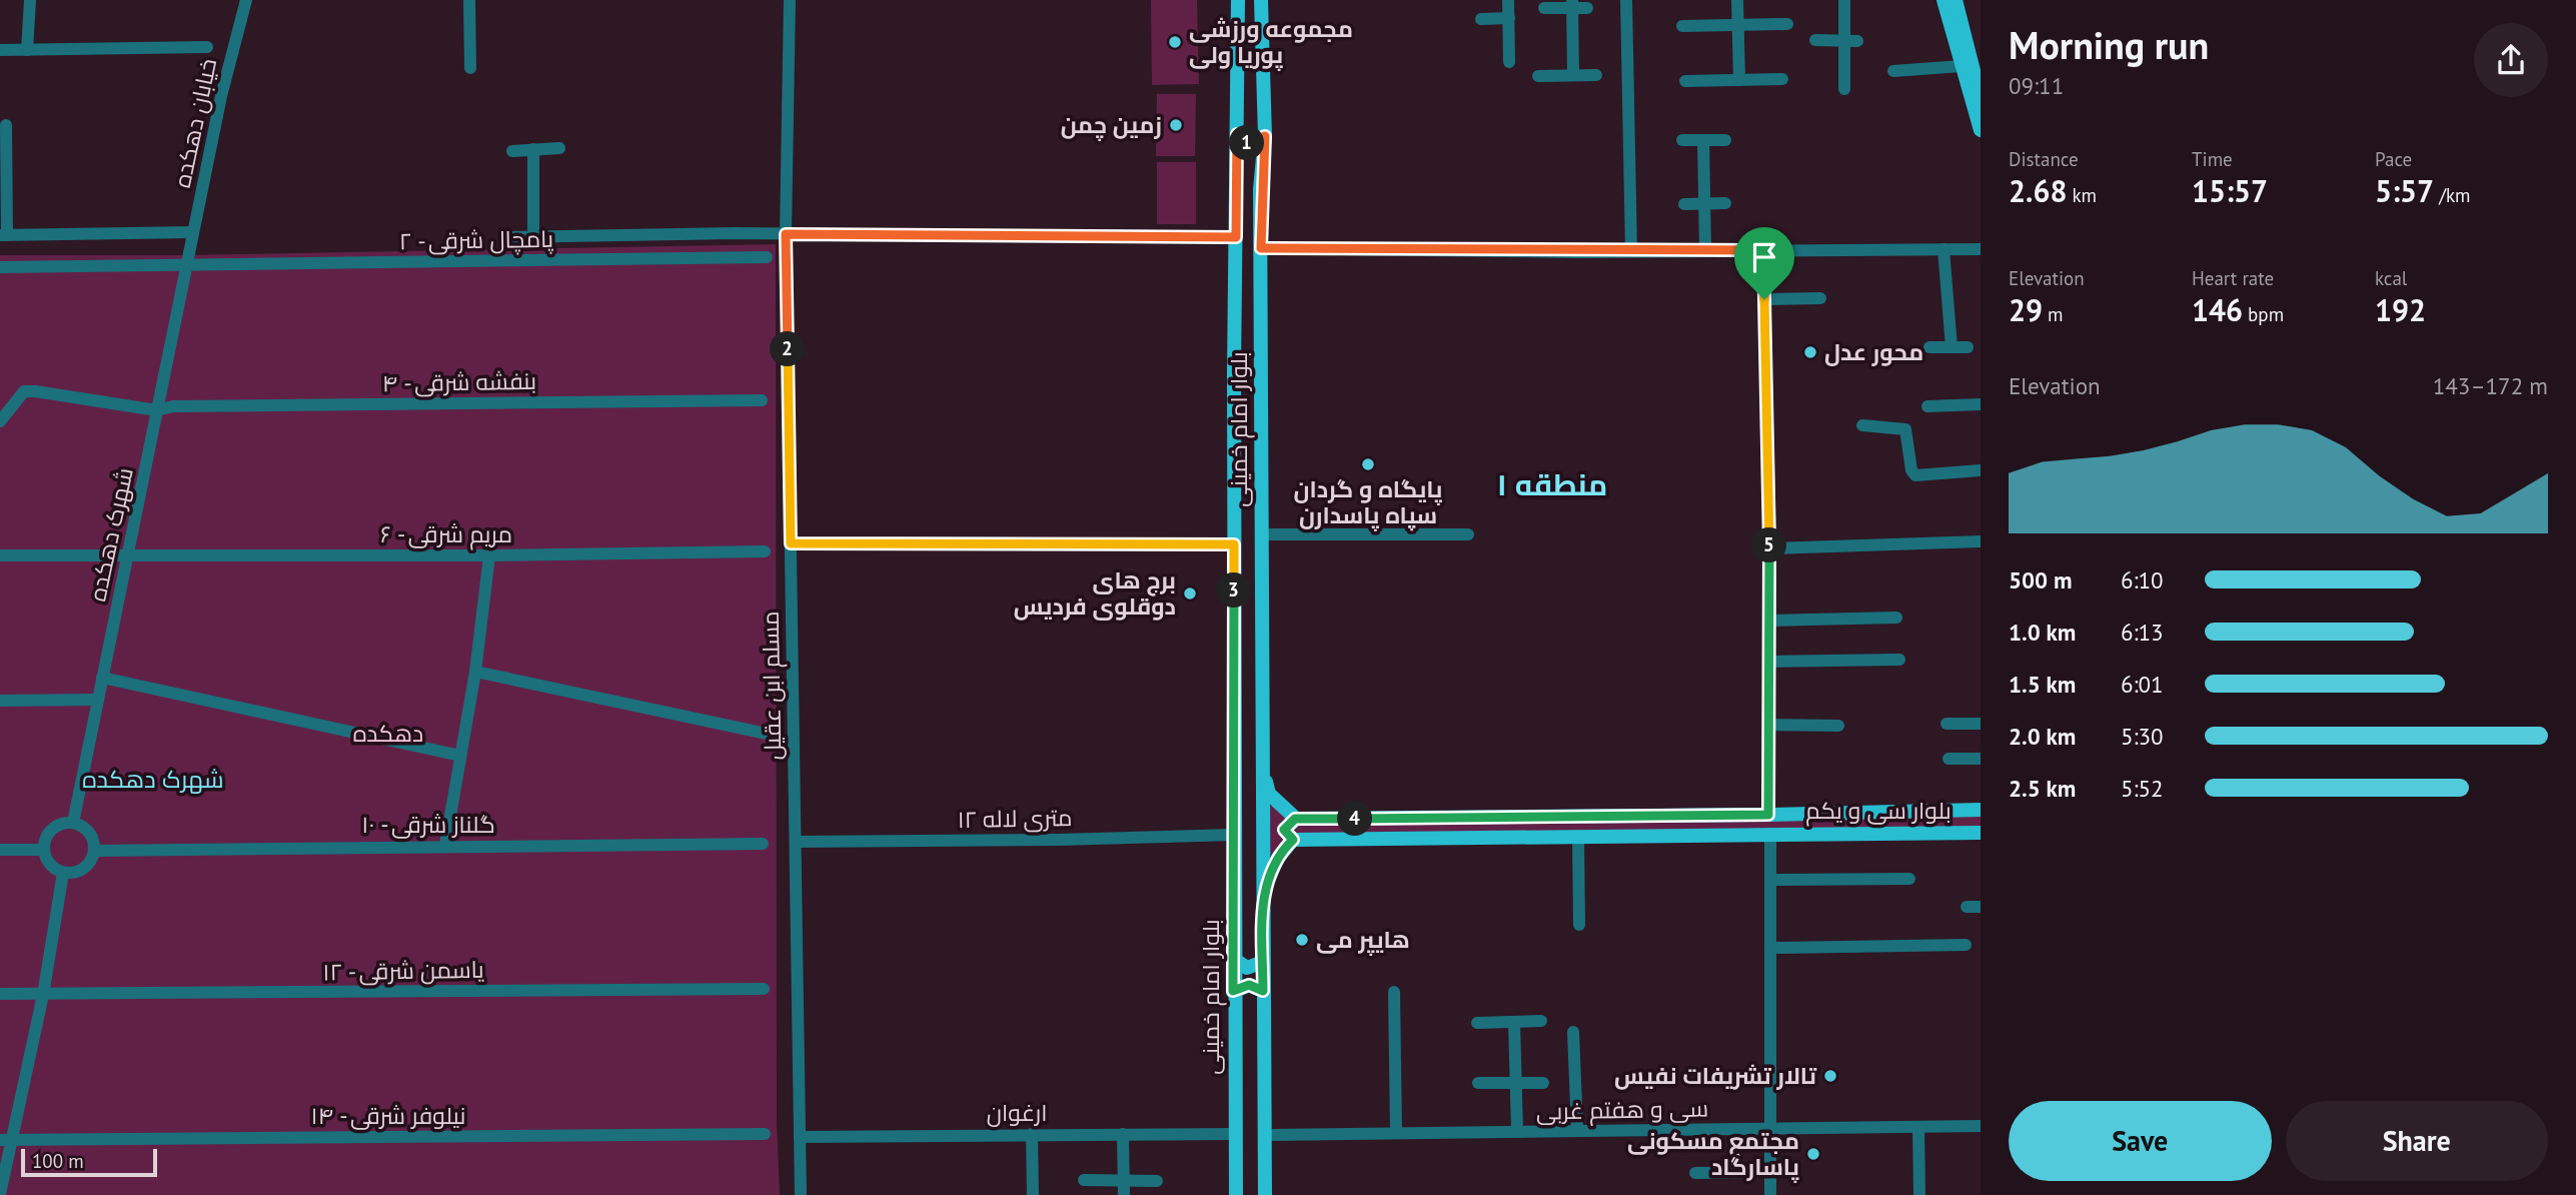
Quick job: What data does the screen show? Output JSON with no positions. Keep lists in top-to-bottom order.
{
  "streets": {
    "main road": ["بلوار امام خمینی", "بلوار سی و یکم"],
    "street": [
      "خیابان دهکده",
      "پامچال شرقی - ۲",
      "بنفشه شرقی - ۴",
      "شهرک دهکده",
      "مریم شرقی - ۶",
      "مسلم ابن عقیل",
      "۱۲ متری لاله",
      "گلناز شرقی - ۱۰",
      "یاسمن شرقی - ۱۲",
      "سی و هفتم غربی",
      "ارغوان",
      "نیلوفر شرقی - ۱۴"
    ]
  },
  "crossings": [
    ["خیابان دهکده", "پامچال شرقی - ۲"],
    ["خیابان دهکده", "شهرک دهکده"],
    ["پامچال شرقی - ۲", "شهرک دهکده"],
    ["بنفشه شرقی - ۴", "شهرک دهکده"],
    ["بلوار امام خمینی", "۱۲ متری لاله"],
    ["بلوار امام خمینی", "سی و هفتم غربی"],
    ["بلوار امام خمینی", "ارغوان"],
    ["شهرک دهکده", "مریم شرقی - ۶"],
    ["شهرک دهکده", "گلناز شرقی - ۱۰"],
    ["مسلم ابن عقیل", "۱۲ متری لاله"],
    ["مسلم ابن عقیل", "ارغوان"]
  ],
  "districts": ["منطقه ۱", "شهرک دهکده"],
  "parks": ["دهکده"],
  "places": [
    "مجموعه ورزشی پوریا ولی",
    "زمین چمن",
    "محور عدل",
    "پایگاه و گردان سپاه پاسدارن",
    "برج های دوقلوی فردیس",
    "هایپر می",
    "تالار تشریفات نفیس",
    "مجتمع مسکونی پاسارگاد"
  ],
  "scale_bar": "100 m",
  "page": {
    "heading": ["Morning run", "09:11"],
    "stats": [
      ["Distance", "2.68 km"],
      ["Time", "15:57"],
      ["Pace", "5:57 /km"],
      ["Elevation", "29 m"],
      ["Heart rate", "146 bpm"],
      ["kcal", "192"]
    ],
    "pins": [
      "1",
      "2",
      "5",
      "3",
      "4"
    ],
    "chart": ["Elevation", "143–172 m"],
    "list": [
      {
        "name": "500 m",
        "note": "6:10"
      },
      {
        "name": "1.0 km",
        "note": "6:13"
      },
      {
        "name": "1.5 km",
        "note": "6:01"
      },
      {
        "name": "2.0 km",
        "note": "5:30"
      },
      {
        "name": "2.5 km",
        "note": "5:52"
      }
    ],
    "buttons": ["Save", "Share"],
    "scale": "100 m"
  }
}
